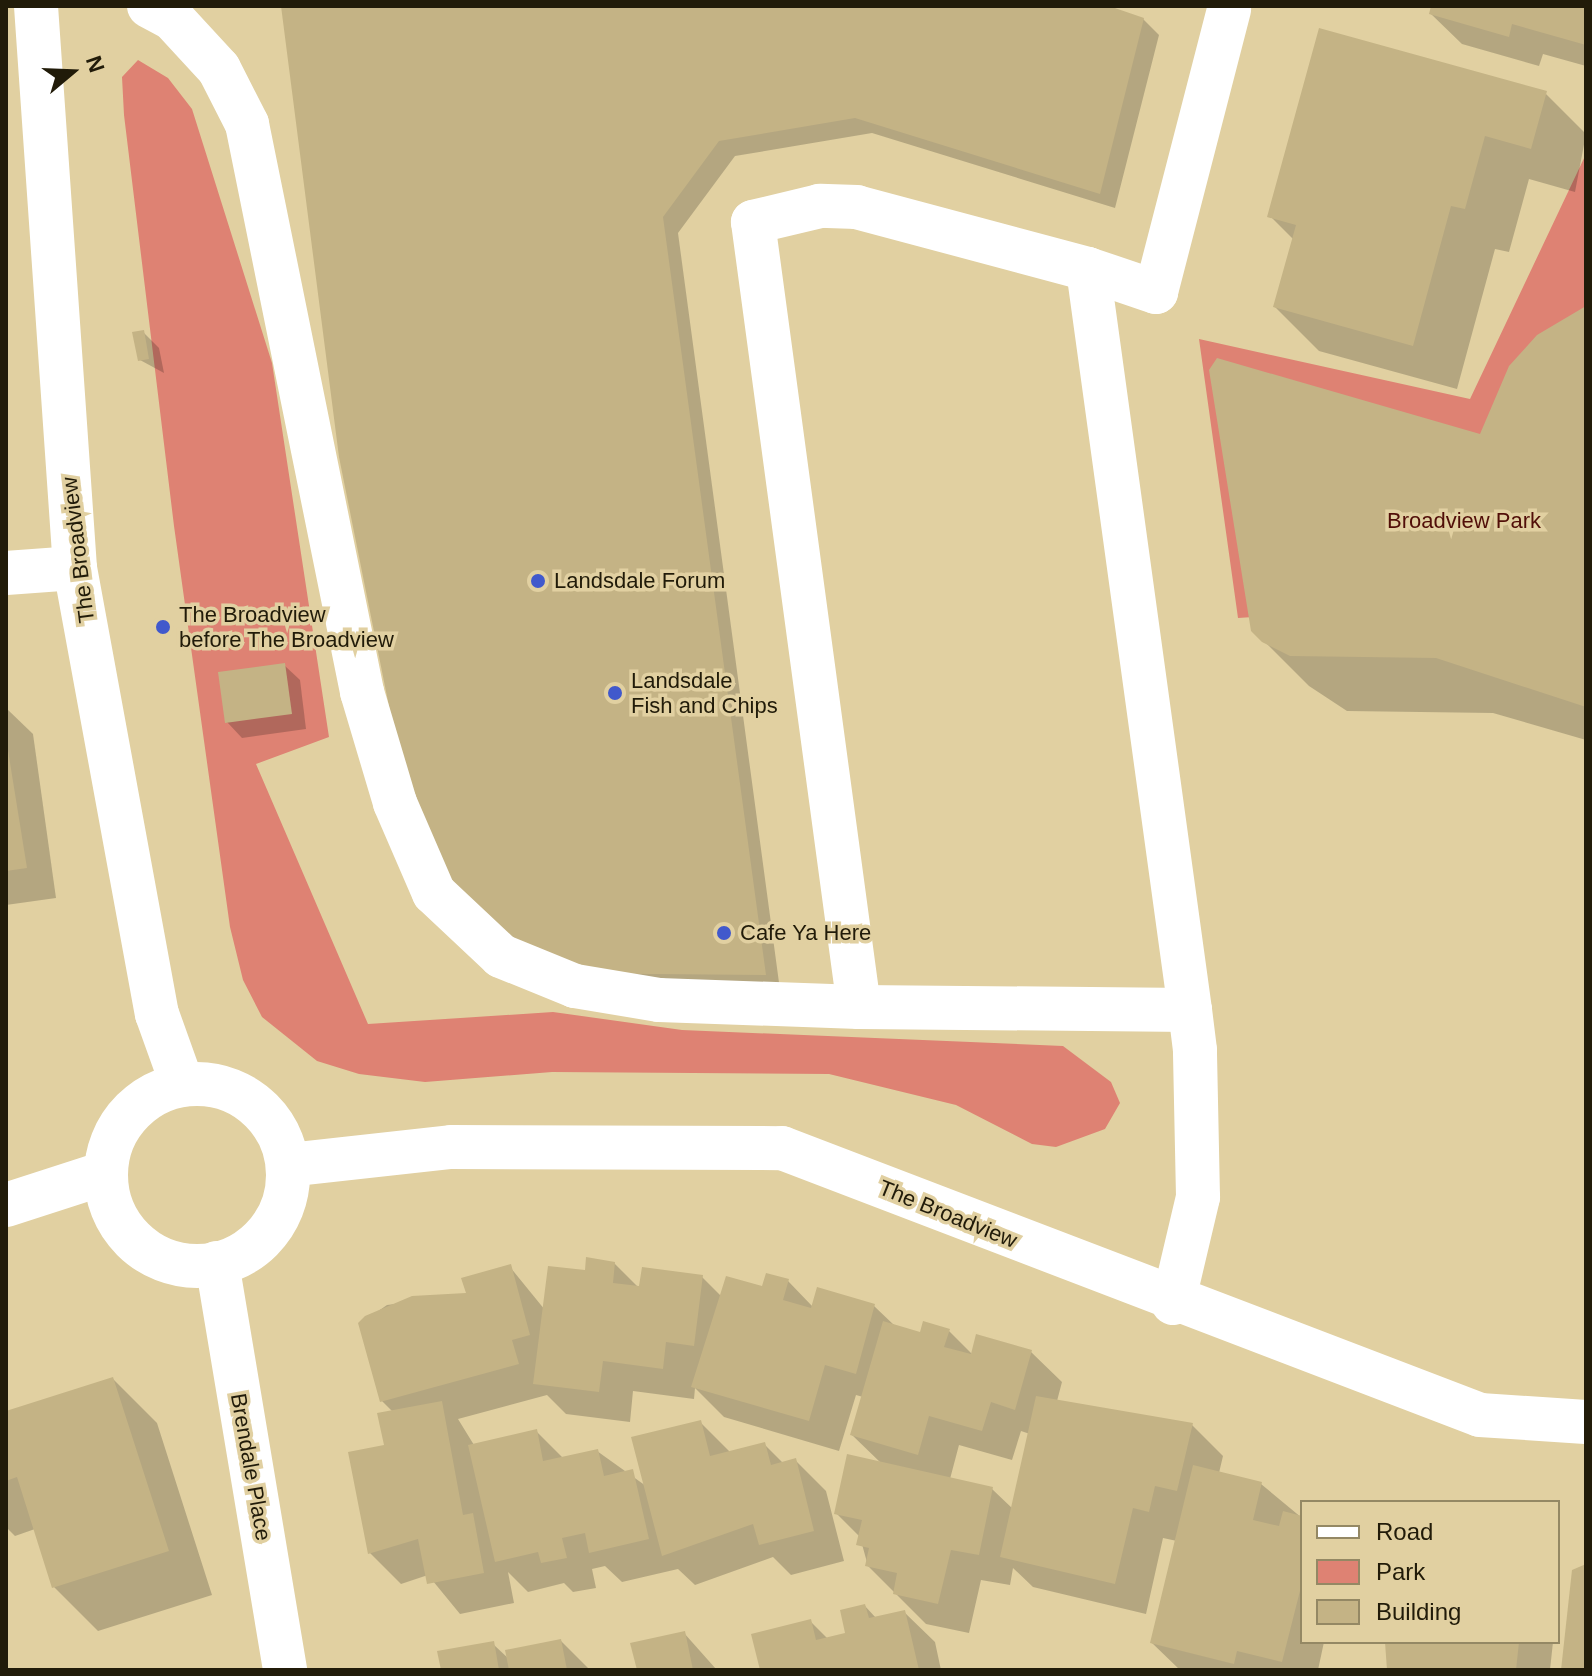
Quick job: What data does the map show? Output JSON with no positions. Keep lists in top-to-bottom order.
{
  "streets": {
    "street": ["The Broadview", "Brendale Place"]
  },
  "crossings": [
    ["The Broadview", "Brendale Place"]
  ],
  "parks": ["Broadview Park"],
  "places": [
    "Landsdale Forum",
    "The Broadview before The Broadview",
    "Landsdale Fish and Chips",
    "Cafe Ya Here"
  ],
  "legend": ["Road", "Park", "Building"],
  "north": "right"
}
